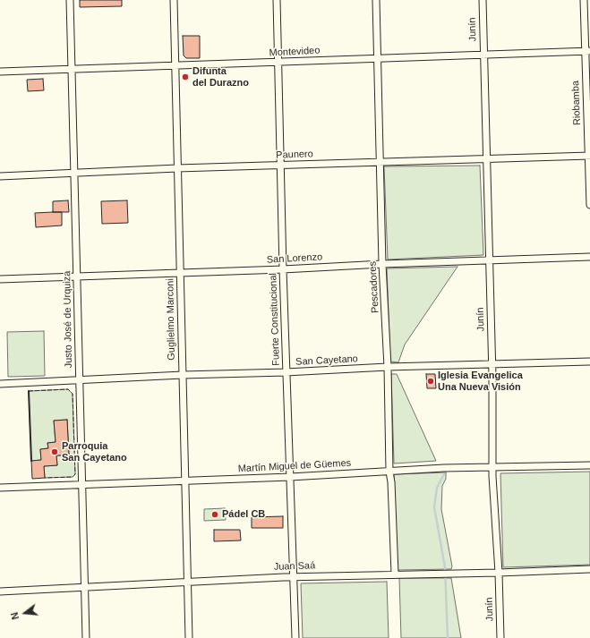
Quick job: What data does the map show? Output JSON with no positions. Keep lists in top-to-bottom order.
{
  "streets": {
    "street": [
      "Junín",
      "Montevideo",
      "Riobamba",
      "Paunero",
      "San Lorenzo",
      "Pescadores",
      "Justo José de Urquiza",
      "Guglielmo Marconi",
      "Fuerte Constitucional",
      "San Cayetano",
      "Martín Miguel de Güemes",
      "Juan Saá"
    ]
  },
  "crossings": [
    ["Junín", "Montevideo"],
    ["Junín", "Paunero"],
    ["Junín", "San Lorenzo"],
    ["Junín", "San Cayetano"],
    ["Junín", "Martín Miguel de Güemes"],
    ["Junín", "Juan Saá"],
    ["Montevideo", "Riobamba"],
    ["Montevideo", "Pescadores"],
    ["Montevideo", "Justo José de Urquiza"],
    ["Montevideo", "Guglielmo Marconi"],
    ["Montevideo", "Fuerte Constitucional"],
    ["Riobamba", "Paunero"],
    ["Paunero", "Pescadores"],
    ["Paunero", "Justo José de Urquiza"],
    ["Paunero", "Guglielmo Marconi"],
    ["Paunero", "Fuerte Constitucional"],
    ["San Lorenzo", "Pescadores"],
    ["San Lorenzo", "Justo José de Urquiza"],
    ["San Lorenzo", "Guglielmo Marconi"],
    ["San Lorenzo", "Fuerte Constitucional"],
    ["Pescadores", "San Cayetano"],
    ["Pescadores", "Martín Miguel de Güemes"],
    ["Pescadores", "Juan Saá"],
    ["Justo José de Urquiza", "San Cayetano"],
    ["Justo José de Urquiza", "Martín Miguel de Güemes"],
    ["Justo José de Urquiza", "Juan Saá"],
    ["Guglielmo Marconi", "San Cayetano"],
    ["Guglielmo Marconi", "Martín Miguel de Güemes"],
    ["Guglielmo Marconi", "Juan Saá"],
    ["Fuerte Constitucional", "San Cayetano"],
    ["Fuerte Constitucional", "Martín Miguel de Güemes"],
    ["Fuerte Constitucional", "Juan Saá"]
  ],
  "places": [
    "Difunta del Durazno",
    "Iglesia Evangelica Una Nueva Visión",
    "Parroquia San Cayetano",
    "Pádel CB"
  ],
  "north": "left"
}
